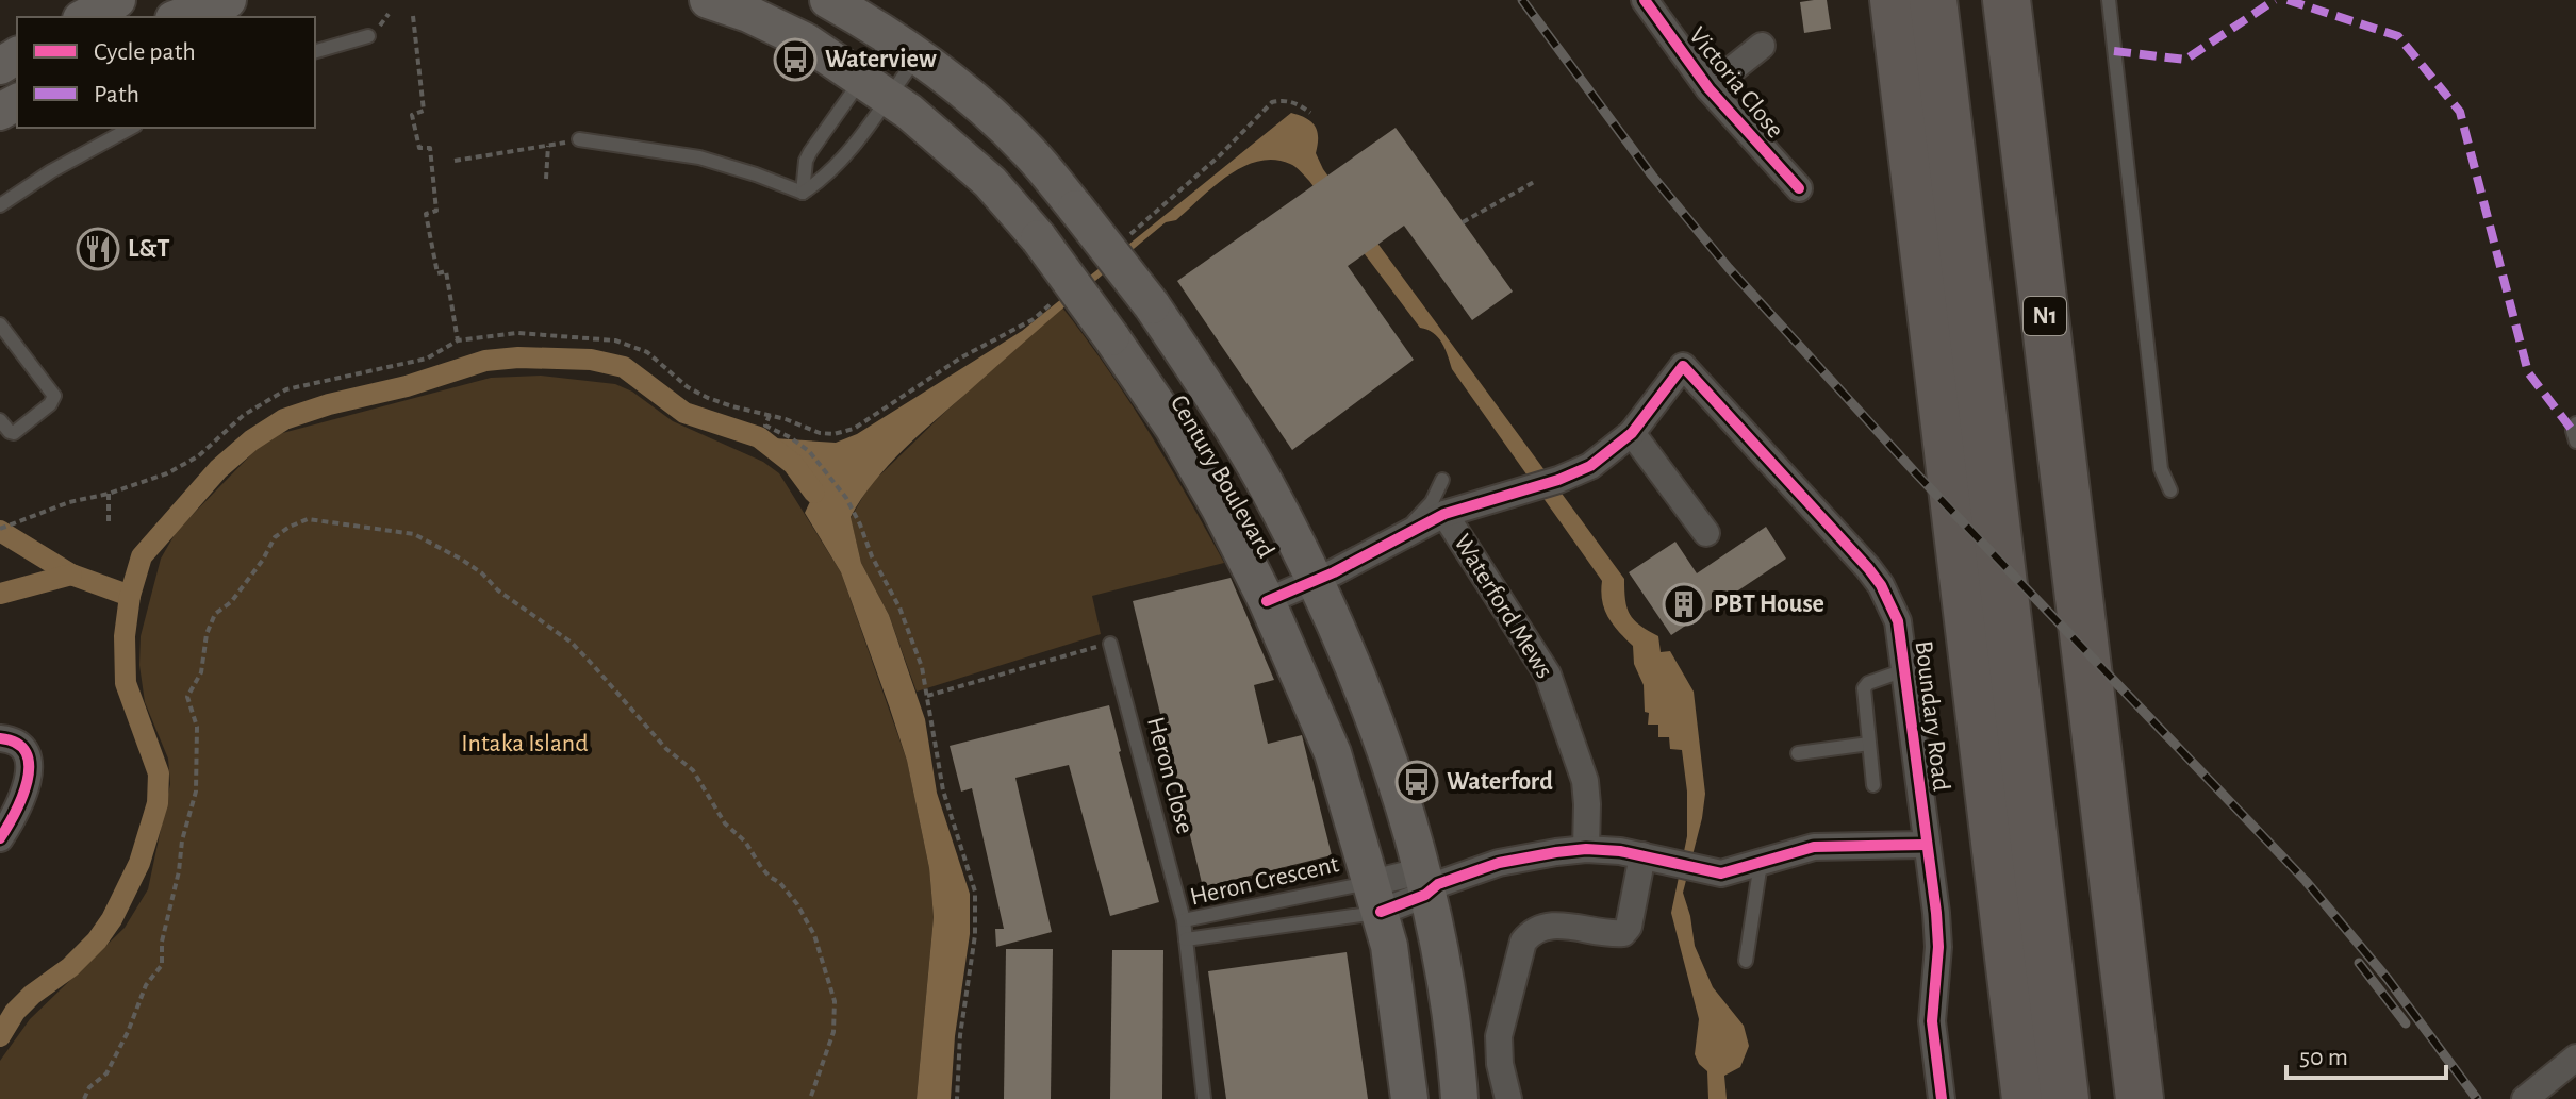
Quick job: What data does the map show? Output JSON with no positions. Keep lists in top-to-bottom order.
{
  "streets": {
    "highway": ["N1"],
    "main road": ["Century Boulevard"],
    "street": ["Victoria Close", "Waterford Mews", "Boundary Road"],
    "lane": ["Heron Close", "Heron Crescent"]
  },
  "crossings": [
    ["Century Boulevard", "Heron Crescent"],
    ["Heron Close", "Heron Crescent"]
  ],
  "parks": ["Intaka Island"],
  "places": {
    "bus stop": ["Waterview", "Waterford"],
    "restaurant": ["L&T"],
    "building": ["PBT House"]
  },
  "legend": ["Cycle path", "Path"],
  "scale_bar": "50 m"
}
